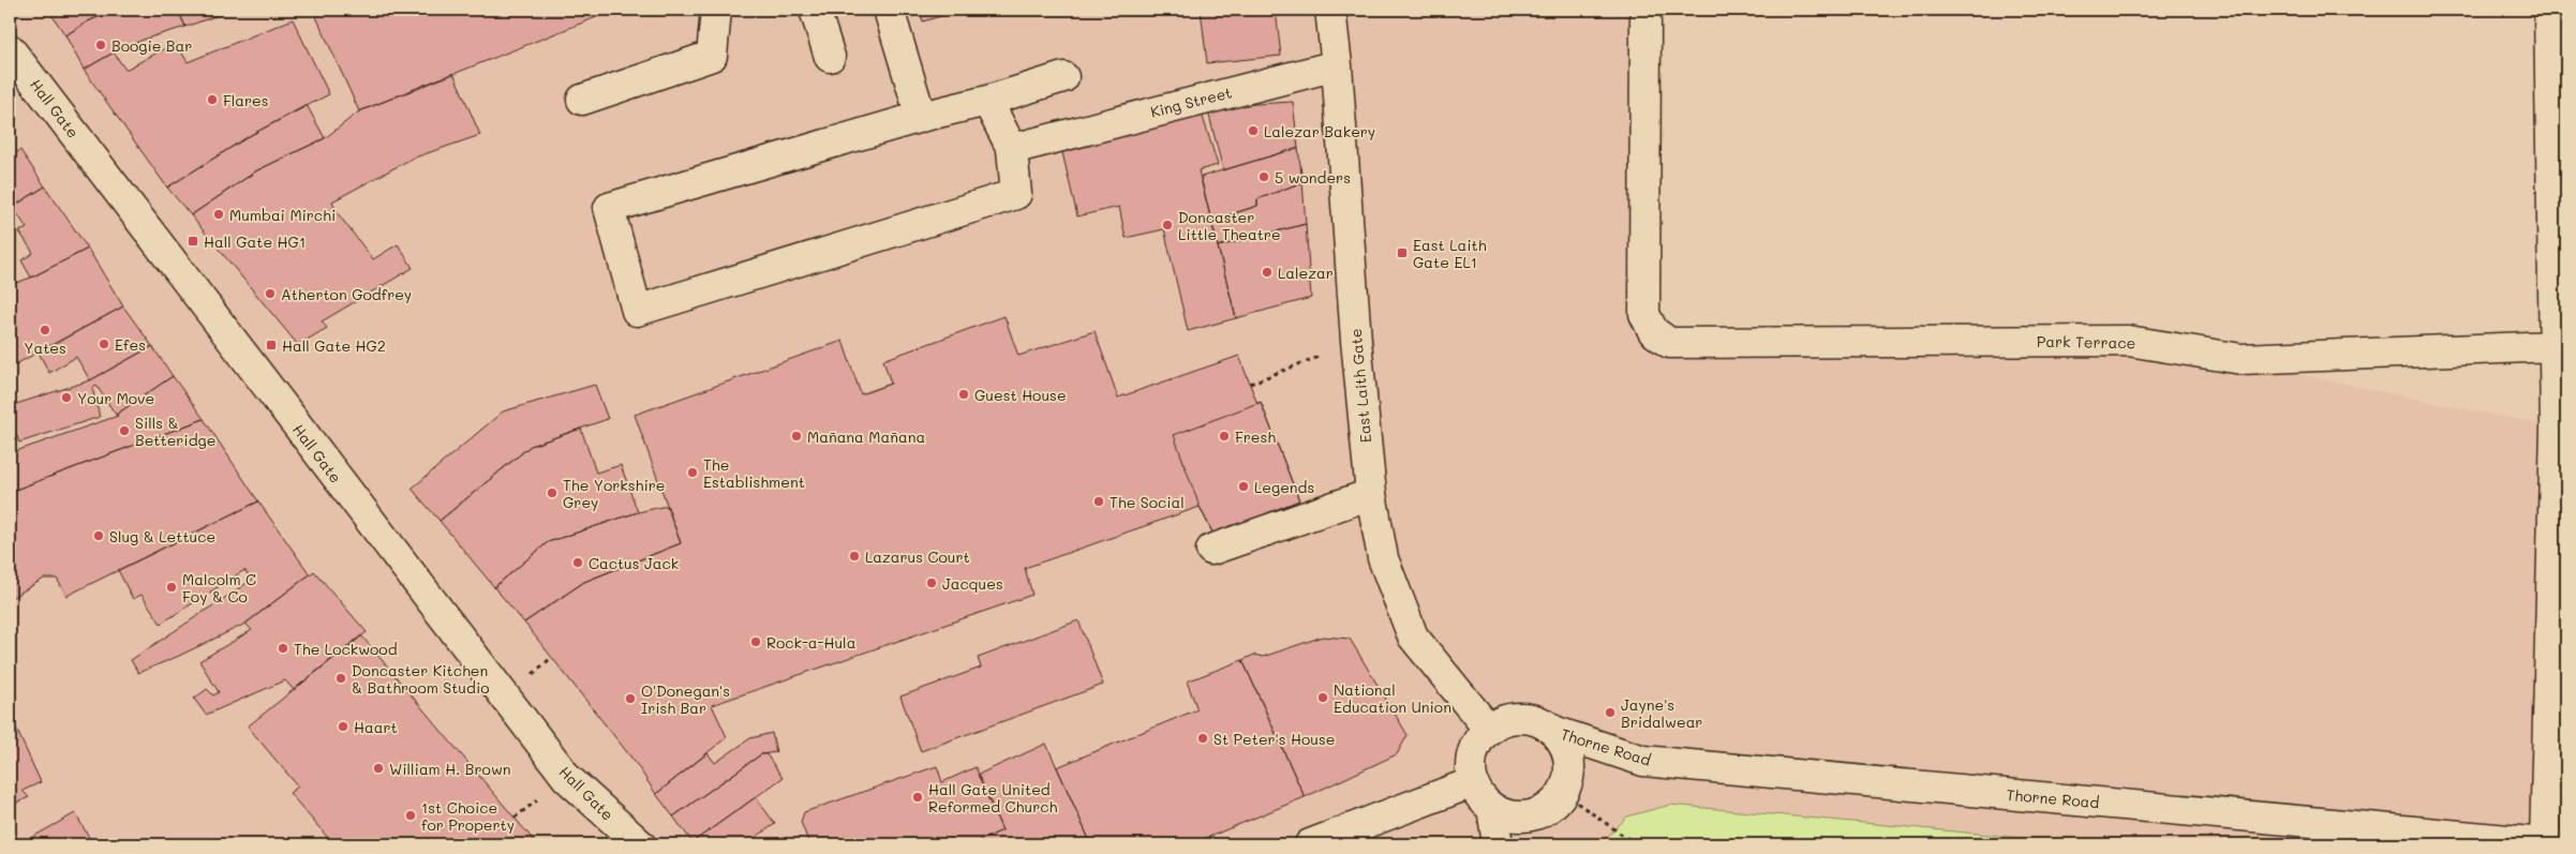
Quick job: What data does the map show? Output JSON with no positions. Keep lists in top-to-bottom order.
{
  "streets": {
    "street": [
      "King Street",
      "Hall Gate",
      "Park Terrace",
      "East Laith Gate",
      "Thorne Road"
    ]
  },
  "crossings": [
    ["King Street", "East Laith Gate"],
    ["East Laith Gate", "Thorne Road"]
  ],
  "places": {
    "other": [
      "Boogie Bar",
      "Flares",
      "Lalezar Bakery",
      "5 wonders",
      "Mumbai Mirchi",
      "Doncaster Little Theatre",
      "Lalezar",
      "Atherton Godfrey",
      "Yates",
      "Efes",
      "Guest House",
      "Your Move",
      "Sills & Betteridge",
      "Mañana Mañana",
      "Fresh",
      "The Establishment",
      "Legends",
      "The Yorkshire Grey",
      "The Social",
      "Slug & Lettuce",
      "Lazarus Court",
      "Cactus Jack",
      "Jacques",
      "Malcolm C Foy & Co",
      "Rock-a-Hula",
      "The Lockwood",
      "Doncaster Kitchen & Bathroom Studio",
      "National Education Union",
      "O'Donegan's Irish Bar",
      "Jayne's Bridalwear",
      "Haart",
      "St Peter's House",
      "William H. Brown",
      "Hall Gate United Reformed Church",
      "1st Choice for Property"
    ],
    "transit": ["Hall Gate HG1", "East Laith Gate EL1", "Hall Gate HG2"]
  }
}
